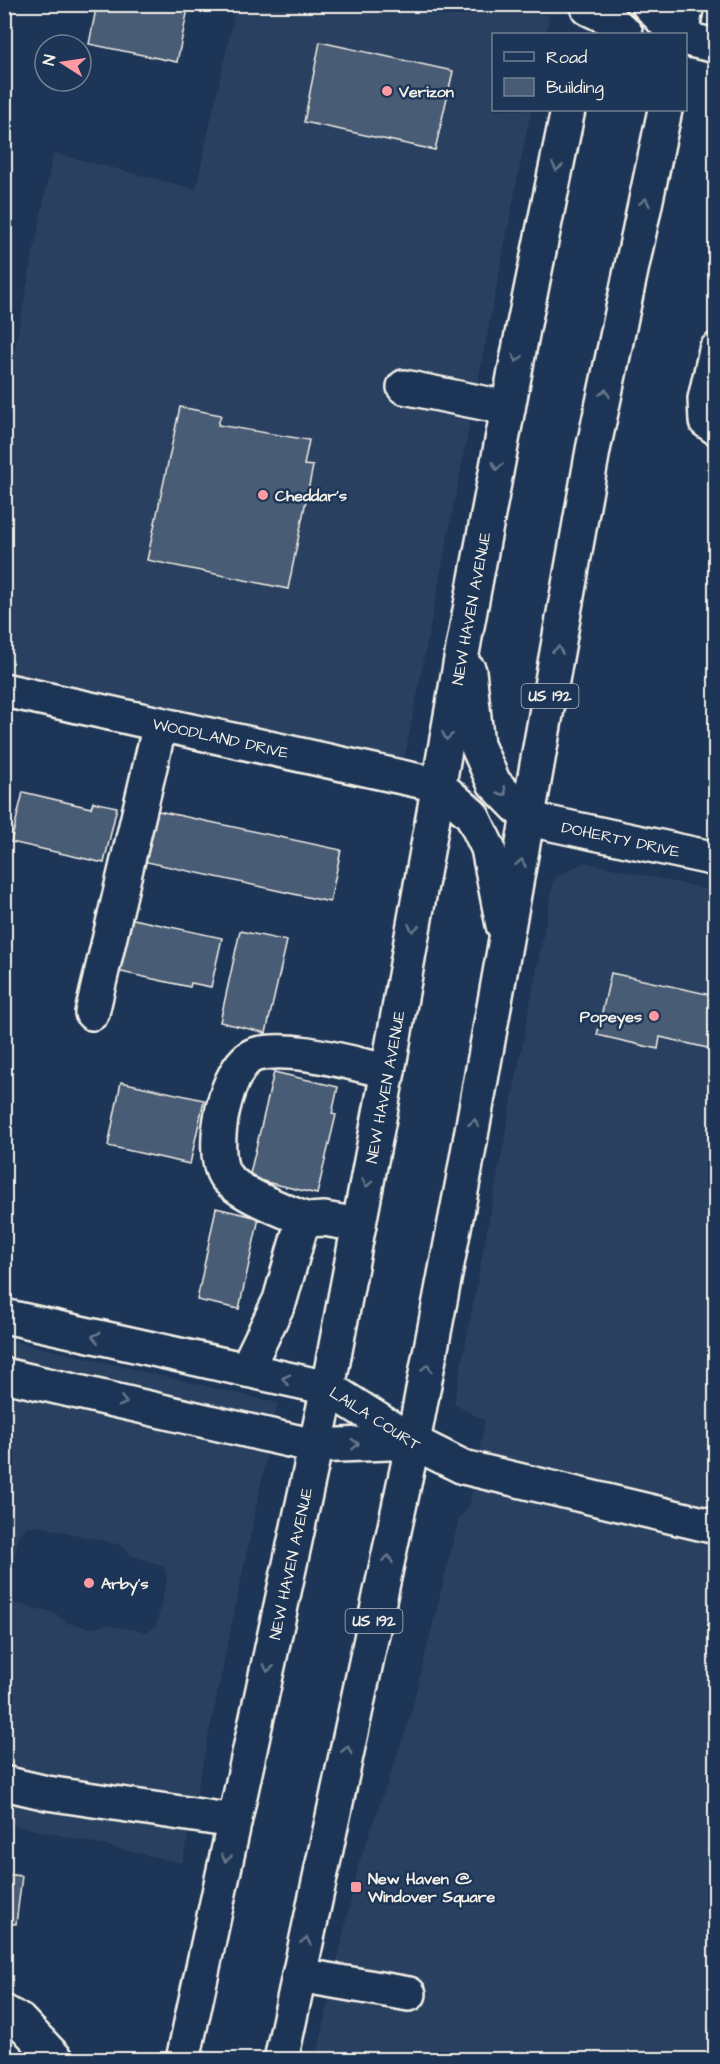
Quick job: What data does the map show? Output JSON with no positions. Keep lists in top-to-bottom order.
{
  "streets": {
    "main road": [
      "NEW HAVEN AVENUE",
      "US 192",
      "WOODLAND DRIVE",
      "DOHERTY DRIVE",
      "LAILA COURT"
    ]
  },
  "crossings": [
    ["NEW HAVEN AVENUE", "WOODLAND DRIVE"],
    ["NEW HAVEN AVENUE", "LAILA COURT"],
    ["US 192", "DOHERTY DRIVE"],
    ["US 192", "LAILA COURT"]
  ],
  "places": {
    "other": [
      "Verizon",
      "Cheddar's",
      "Popeyes",
      "Arby's"
    ],
    "transit": ["New Haven @ Windover Square"]
  },
  "legend": ["Road", "Building"],
  "north": "left"
}
